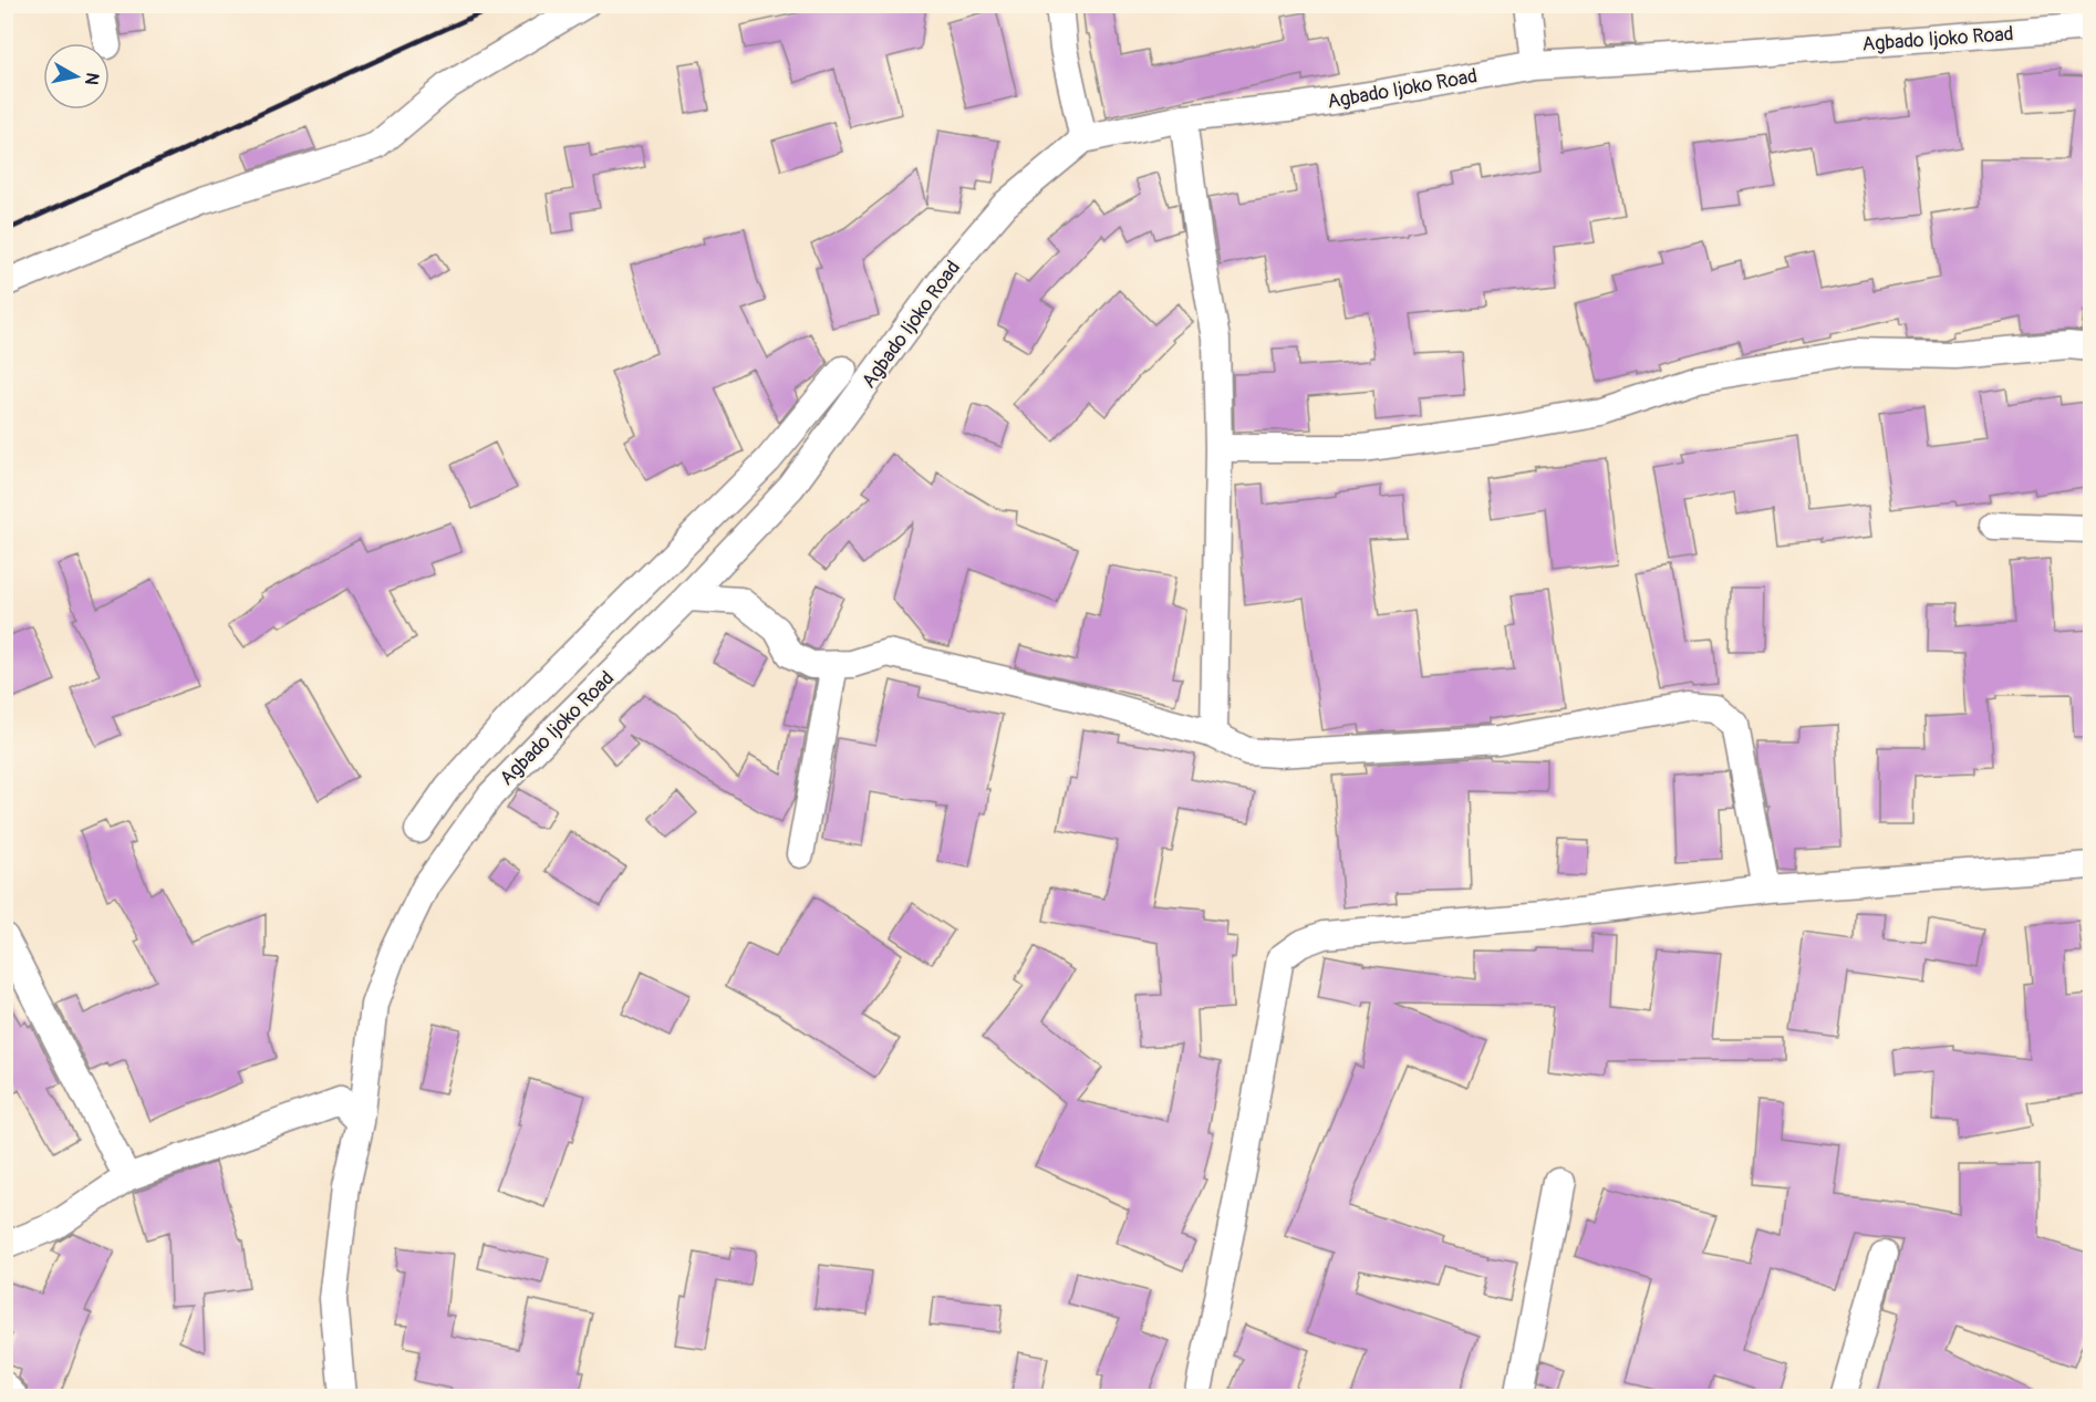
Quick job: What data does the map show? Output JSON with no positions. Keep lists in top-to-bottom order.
{
  "streets": {
    "street": ["Agbado Ijoko Road"]
  },
  "north": "right"
}
